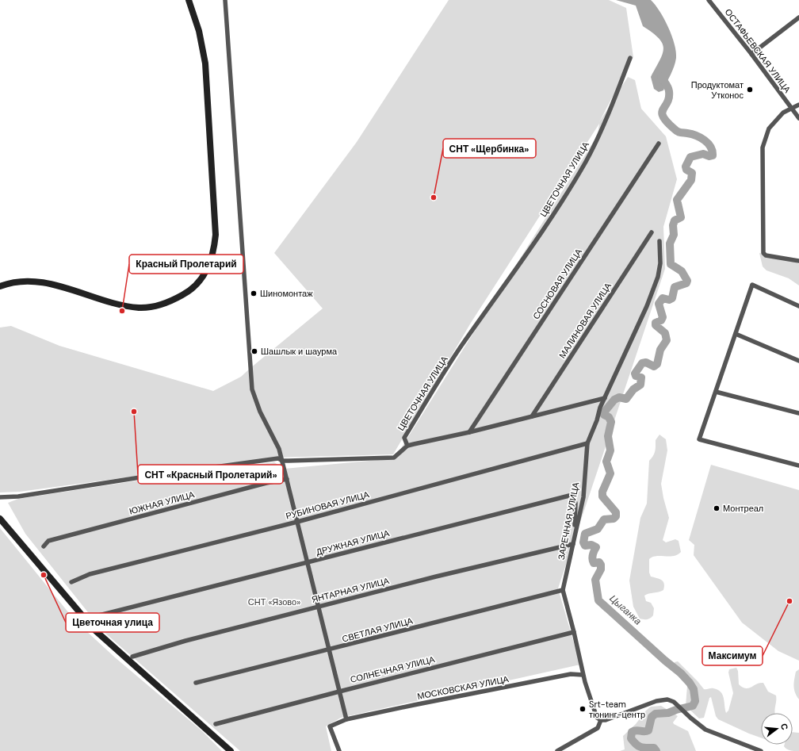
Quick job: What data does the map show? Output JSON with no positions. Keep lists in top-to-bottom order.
{
  "streets": {
    "street": [
      "ОСТАФЬЕВСКАЯ УЛИЦА",
      "ЦВЕТОЧНАЯ УЛИЦА",
      "СОСНОВАЯ УЛИЦА",
      "МАЛИНОВАЯ УЛИЦА",
      "ЮЖНАЯ УЛИЦА",
      "РУБИНОВАЯ УЛИЦА",
      "ЗАРЕЧНАЯ УЛИЦА",
      "ДРУЖНАЯ УЛИЦА",
      "ЯНТАРНАЯ УЛИЦА",
      "СВЕТЛАЯ УЛИЦА",
      "СОЛНЕЧНАЯ УЛИЦА",
      "МОСКОВСКАЯ УЛИЦА"
    ]
  },
  "crossings": [
    ["РУБИНОВАЯ УЛИЦА", "ЗАРЕЧНАЯ УЛИЦА"],
    ["ЗАРЕЧНАЯ УЛИЦА", "ДРУЖНАЯ УЛИЦА"],
    ["ЗАРЕЧНАЯ УЛИЦА", "ЯНТАРНАЯ УЛИЦА"],
    ["ЗАРЕЧНАЯ УЛИЦА", "СВЕТЛАЯ УЛИЦА"],
    ["ЗАРЕЧНАЯ УЛИЦА", "СОЛНЕЧНАЯ УЛИЦА"],
    ["ЗАРЕЧНАЯ УЛИЦА", "МОСКОВСКАЯ УЛИЦА"]
  ],
  "water": ["Цыганка"],
  "parks": ["СНТ «Язово»"],
  "places": [
    "Продуктомат Утконос",
    "СНТ «Щербинка»",
    "Шиномонтаж",
    "Красный Пролетарий",
    "Шашлык и шаурма",
    "СНТ «Красный Пролетарий»",
    "Монтреал",
    "Цветочная улица",
    "Максимум",
    "Srt-team тюнинг-центр"
  ],
  "north": "right"
}
